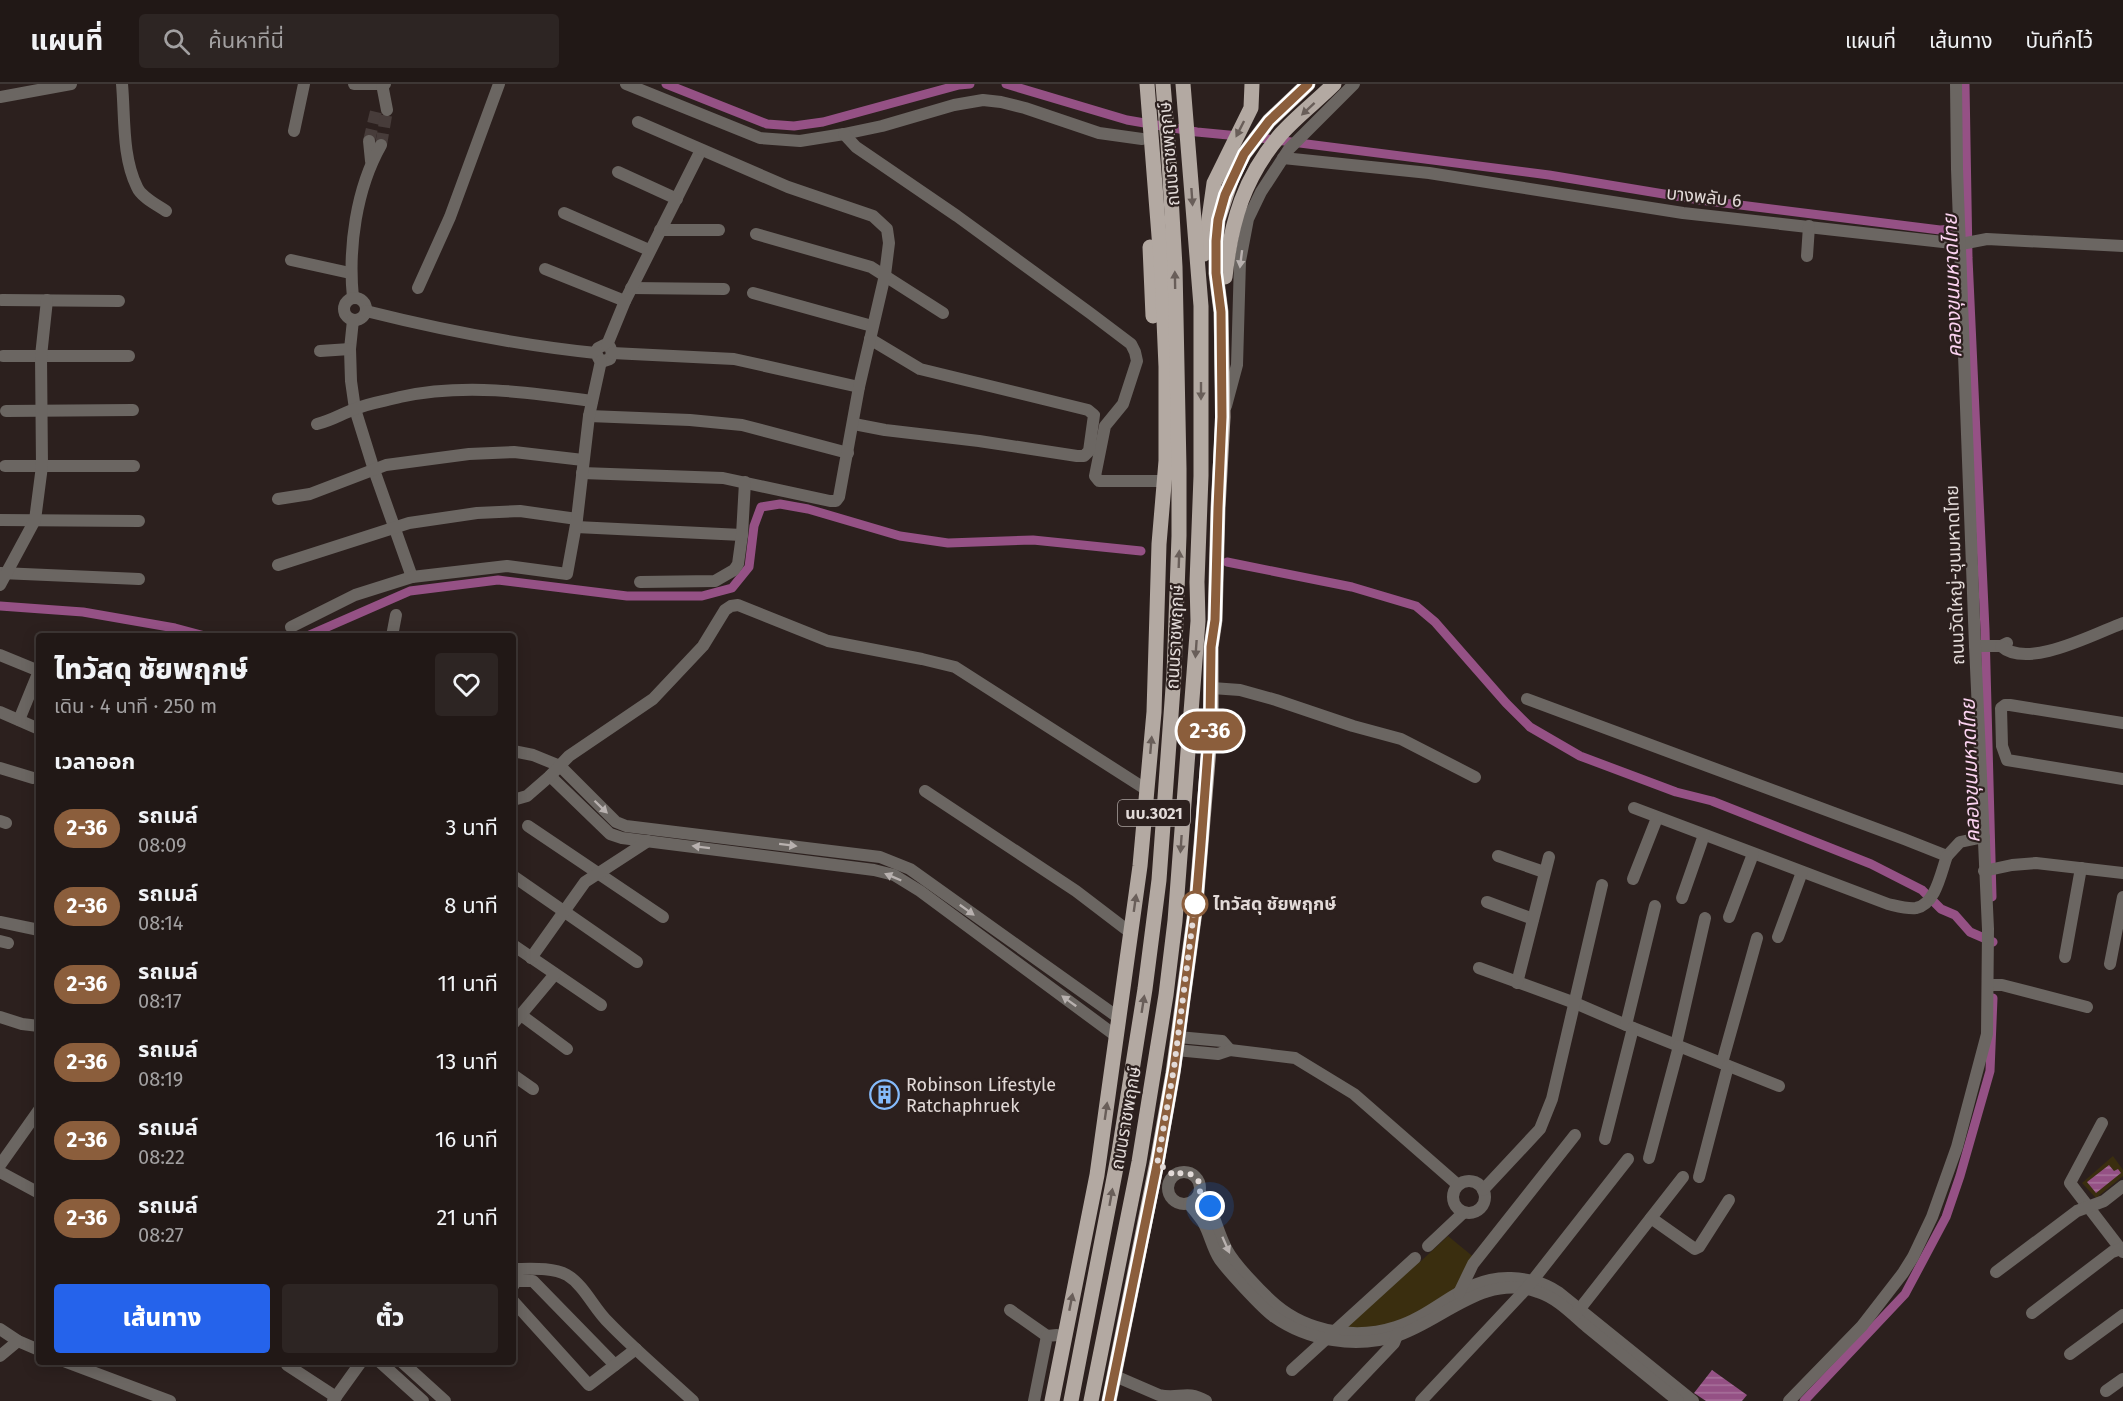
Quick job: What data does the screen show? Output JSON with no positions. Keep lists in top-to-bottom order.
{
  "streets": {
    "main road": ["ถนนราชพฤกษ์", "นบ.3021"],
    "street": ["บางพลับ 6", "ถนนวัดใหญ่-ขุนมหาดไทย"]
  },
  "crossings": [
    ["ถนนราชพฤกษ์", "นบ.3021"],
    ["บางพลับ 6", "ถนนวัดใหญ่-ขุนมหาดไทย"]
  ],
  "water": ["คลองขุนมหาดไทย"],
  "places": {
    "other": ["ไทวัสดุ ชัยพฤกษ์"],
    "building": ["Robinson Lifestyle Ratchaphruek"]
  },
  "lines": ["bus line 2-36"],
  "page": {
    "header": "แผนที่",
    "search": "ค้นหาที่นี่",
    "nav": ["แผนที่", "เส้นทาง", "บันทึกไว้"],
    "on_map": "2-36",
    "heading": [
      ["ไทวัสดุ ชัยพฤกษ์", "เดิน · 4 นาที · 250 m"],
      "เวลาออก"
    ],
    "list": [
      {
        "mark": "2-36",
        "name": "รถเมล์",
        "note": "08:09",
        "value": "3 นาที"
      },
      {
        "mark": "2-36",
        "name": "รถเมล์",
        "note": "08:14",
        "value": "8 นาที"
      },
      {
        "mark": "2-36",
        "name": "รถเมล์",
        "note": "08:17",
        "value": "11 นาที"
      },
      {
        "mark": "2-36",
        "name": "รถเมล์",
        "note": "08:19",
        "value": "13 นาที"
      },
      {
        "mark": "2-36",
        "name": "รถเมล์",
        "note": "08:22",
        "value": "16 นาที"
      },
      {
        "mark": "2-36",
        "name": "รถเมล์",
        "note": "08:27",
        "value": "21 นาที"
      }
    ],
    "buttons": ["เส้นทาง", "ตั๋ว"]
  }
}
